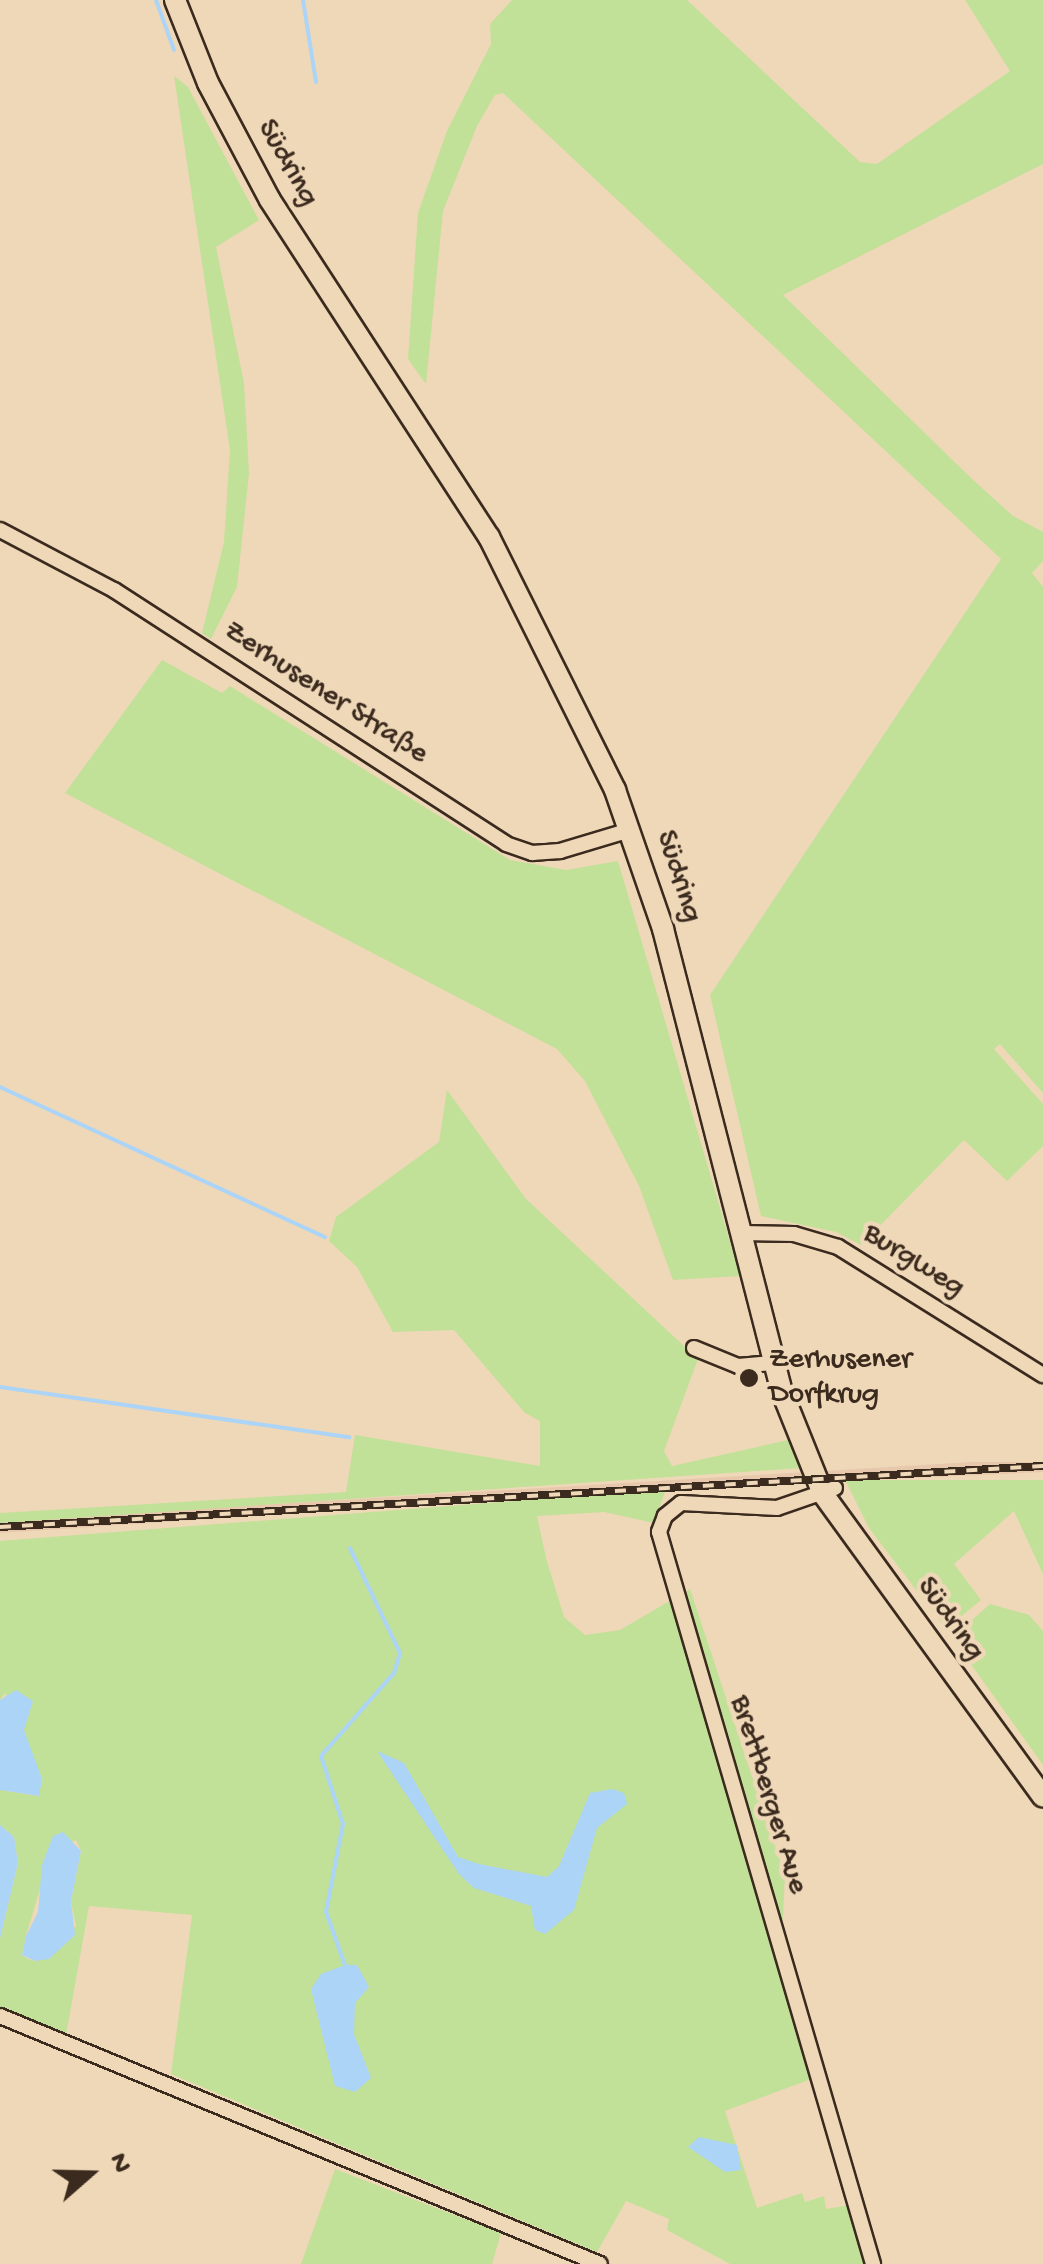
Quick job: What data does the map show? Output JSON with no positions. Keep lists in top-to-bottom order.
{
  "streets": {
    "main road": ["Südring"],
    "street": ["Zerhusener Straße", "Burgweg", "Brettberger Aue"]
  },
  "crossings": [
    ["Südring", "Zerhusener Straße"],
    ["Südring", "Burgweg"],
    ["Südring", "Brettberger Aue"]
  ],
  "places": ["Zerhusener Dorfkrug"],
  "north": "right"
}
